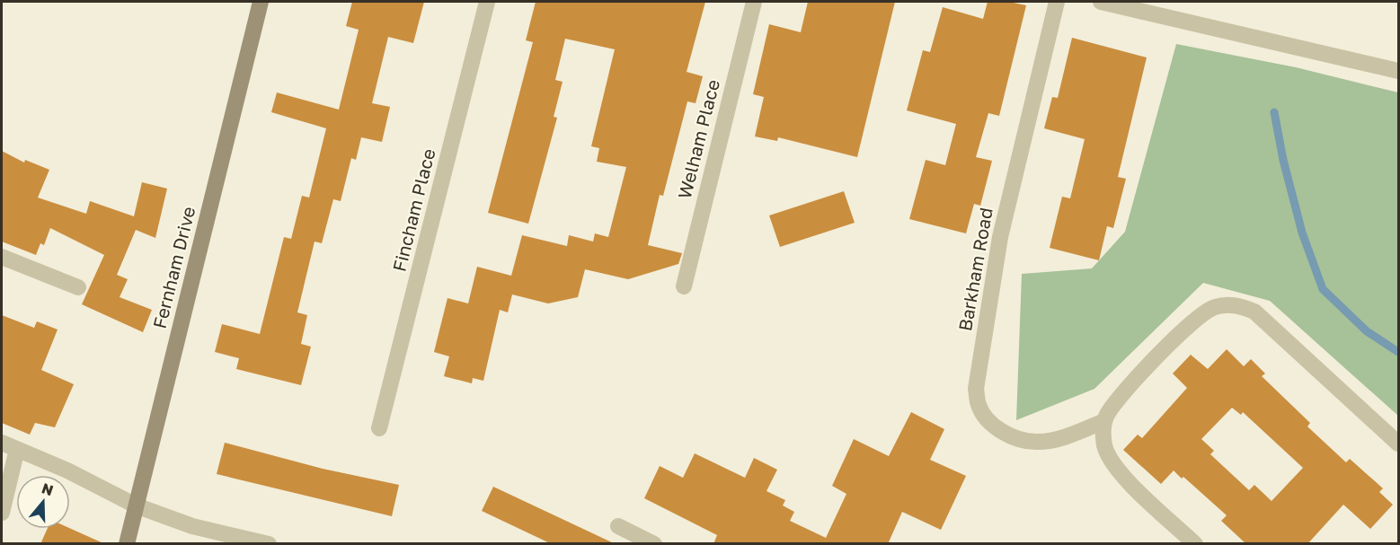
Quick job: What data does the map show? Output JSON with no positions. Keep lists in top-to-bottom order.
{
  "streets": {
    "street": [
      "Welham Place",
      "Fincham Place",
      "Fernham Drive",
      "Barkham Road"
    ]
  },
  "north": "top"
}
